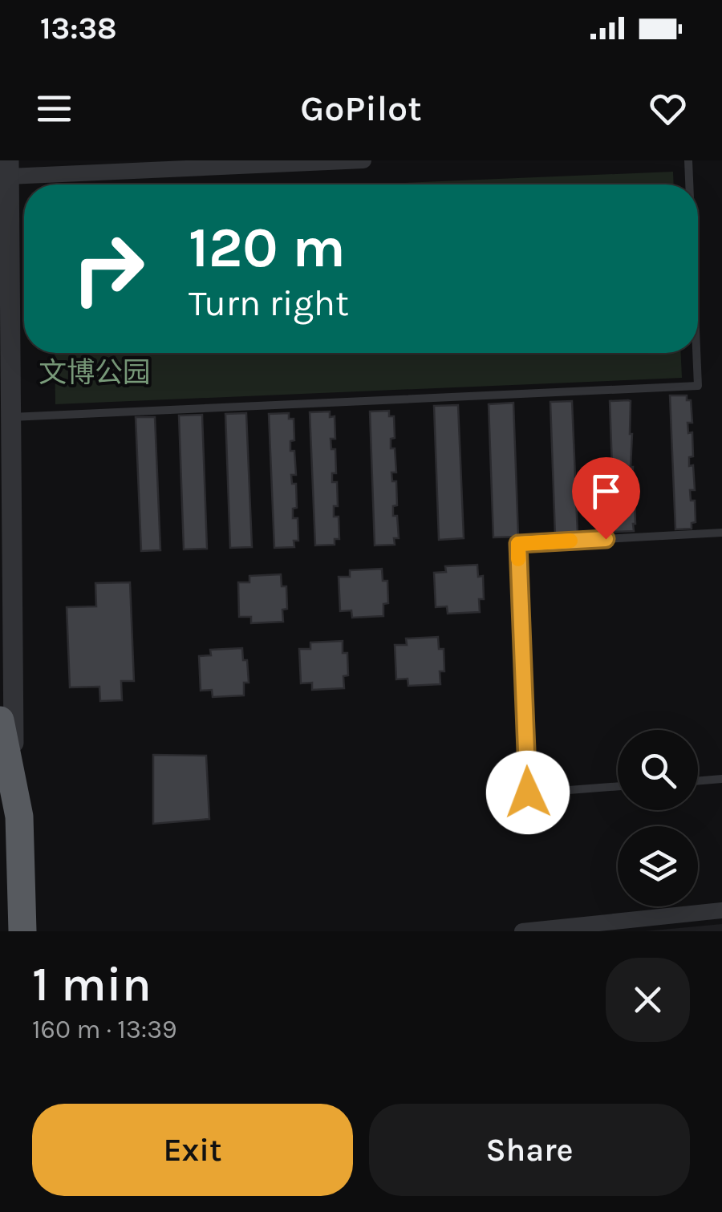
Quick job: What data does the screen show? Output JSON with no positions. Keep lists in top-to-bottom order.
{
  "parks": ["文博公园"],
  "page": {
    "status": "13:38",
    "header": "GoPilot",
    "turn": ["120 m", "Turn right"],
    "heading": ["1 min", "160 m · 13:39"],
    "buttons": ["Exit", "Share"]
  }
}
